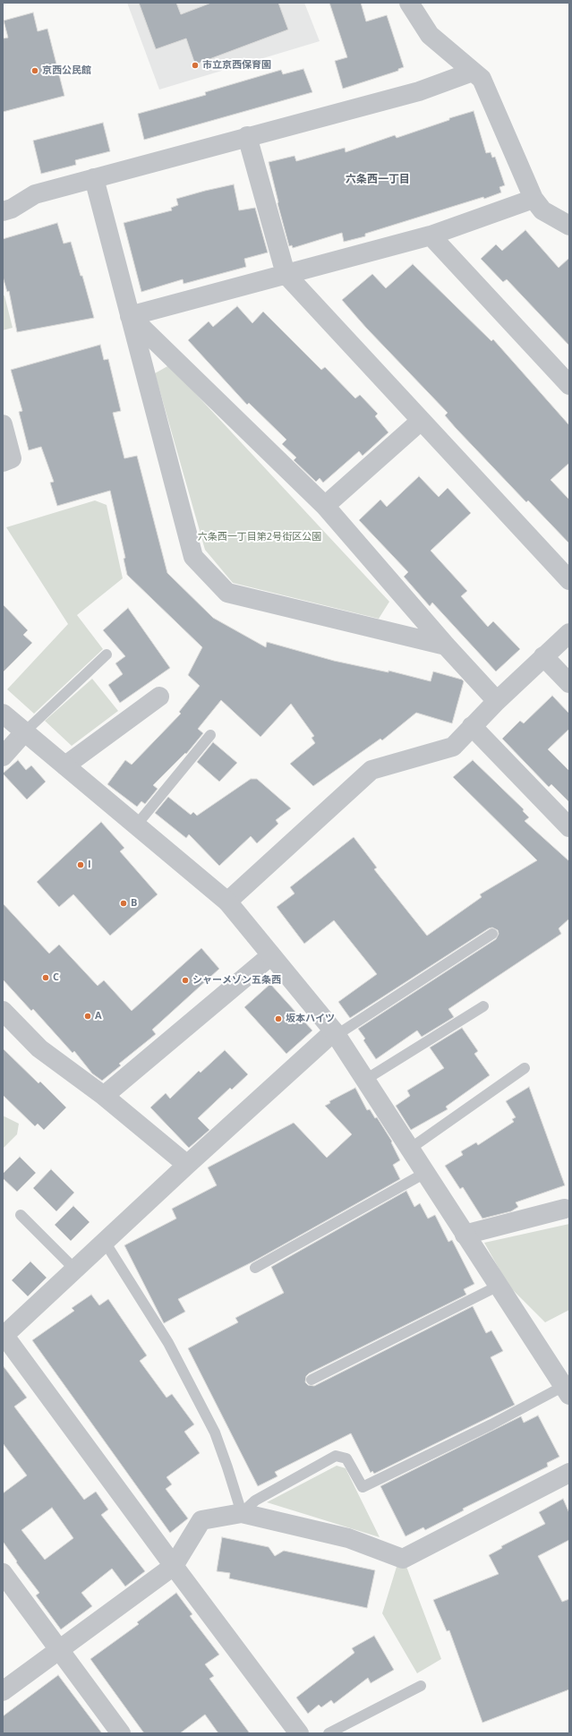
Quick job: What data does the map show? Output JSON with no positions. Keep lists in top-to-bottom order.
{
  "districts": ["六条西一丁目"],
  "parks": ["六条西一丁目第2号街区公園"],
  "places": [
    "市立京西保育園",
    "京西公民館",
    "I",
    "B",
    "C",
    "シャーメゾン五条西",
    "A",
    "坂本ハイツ"
  ]
}
